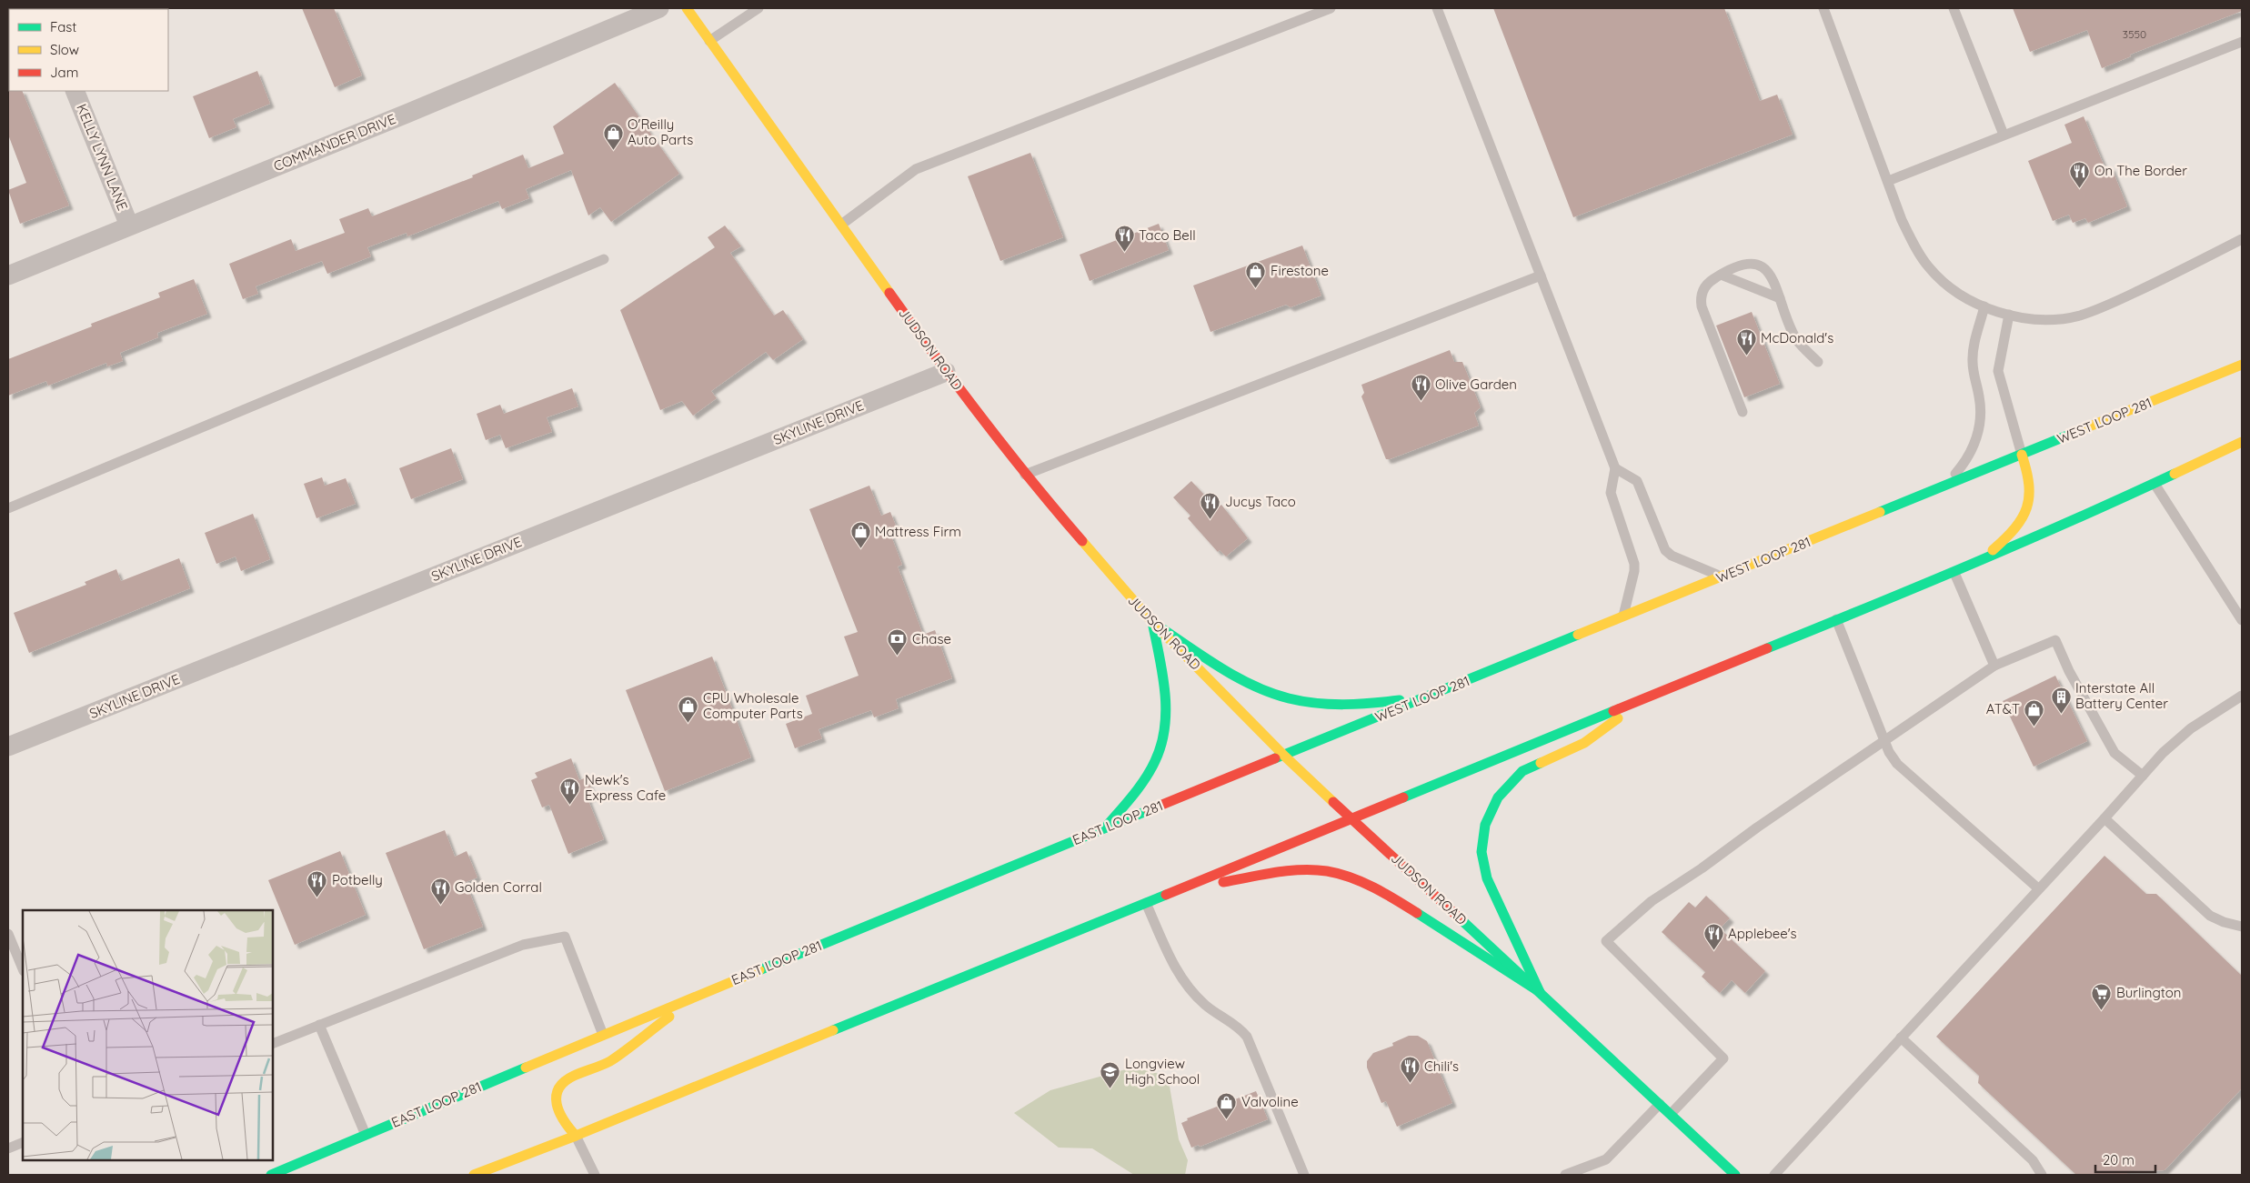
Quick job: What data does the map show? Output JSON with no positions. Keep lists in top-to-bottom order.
{
  "streets": {
    "main road": ["JUDSON ROAD", "WEST LOOP 281", "EAST LOOP 281"],
    "street": ["COMMANDER DRIVE", "KELLY LYNN LANE", "SKYLINE DRIVE"]
  },
  "crossings": [
    ["COMMANDER DRIVE", "KELLY LYNN LANE"],
    ["JUDSON ROAD", "WEST LOOP 281"],
    ["JUDSON ROAD", "SKYLINE DRIVE"],
    ["JUDSON ROAD", "EAST LOOP 281"],
    ["WEST LOOP 281", "EAST LOOP 281"]
  ],
  "places": {
    "shop": [
      "O'Reilly Auto Parts",
      "Firestone",
      "Mattress Firm",
      "CPU Wholesale Computer Parts",
      "AT&T",
      "Valvoline"
    ],
    "restaurant": [
      "On The Border",
      "Taco Bell",
      "McDonald's",
      "Olive Garden",
      "Jucys Taco",
      "Newk's Express Cafe",
      "Potbelly",
      "Golden Corral",
      "Applebee's",
      "Chili's"
    ],
    "bank": ["Chase"],
    "building": ["Interstate All Battery Center"],
    "supermarket": ["Burlington"],
    "school or university": ["Longview High School"]
  },
  "house_numbers": ["3550"],
  "legend": ["Fast", "Slow", "Jam"],
  "scale_bar": "20 m"
}
